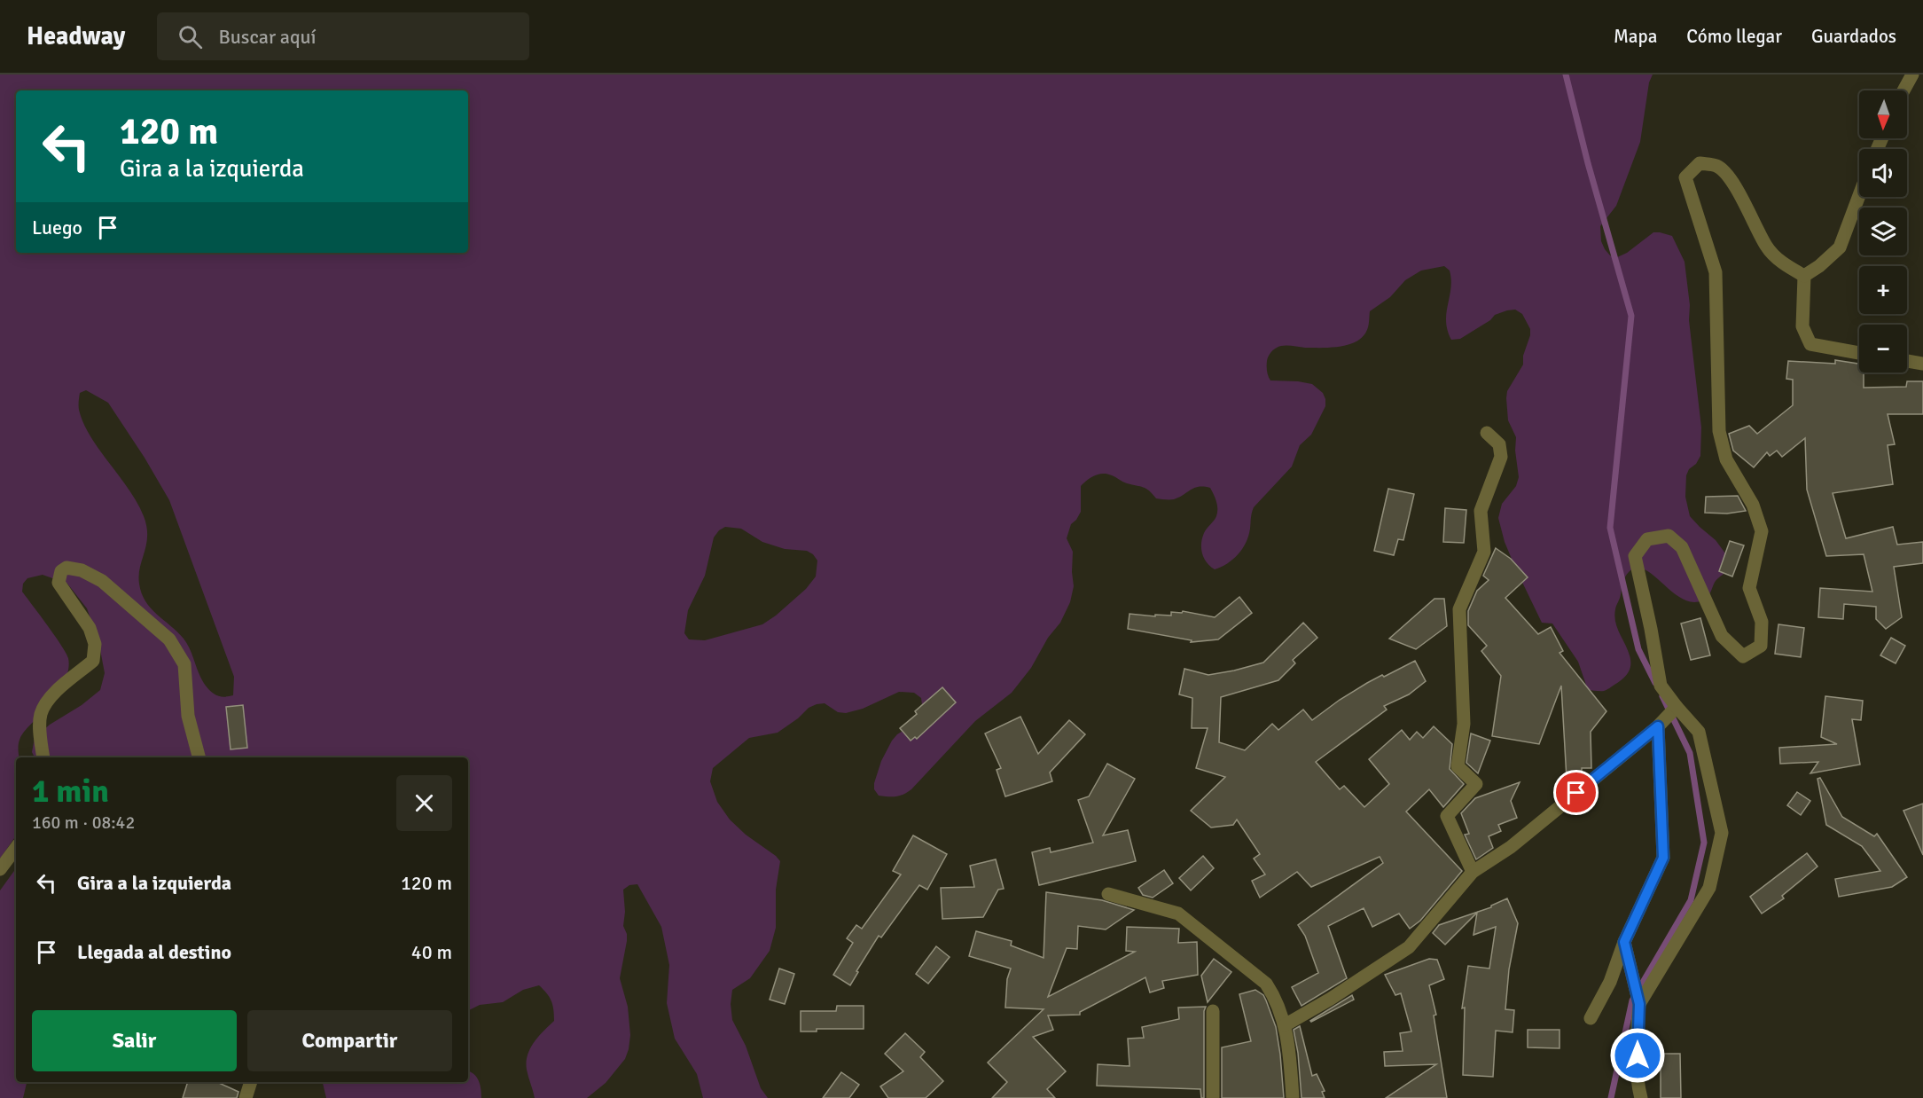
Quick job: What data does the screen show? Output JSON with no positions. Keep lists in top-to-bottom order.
{
  "north": "bottom",
  "page": {
    "header": "Headway",
    "search": "Buscar aquí",
    "nav": ["Mapa", "Cómo llegar", "Guardados"],
    "map_buttons": ["+", "−"],
    "turn": ["120 m", "Gira a la izquierda"],
    "then": "Luego",
    "heading": ["1 min", "160 m · 08:42"],
    "list": [
      {
        "name": "Gira a la izquierda",
        "value": "120 m"
      },
      {
        "name": "Llegada al destino",
        "value": "40 m"
      }
    ],
    "buttons": ["Salir", "Compartir"]
  }
}
